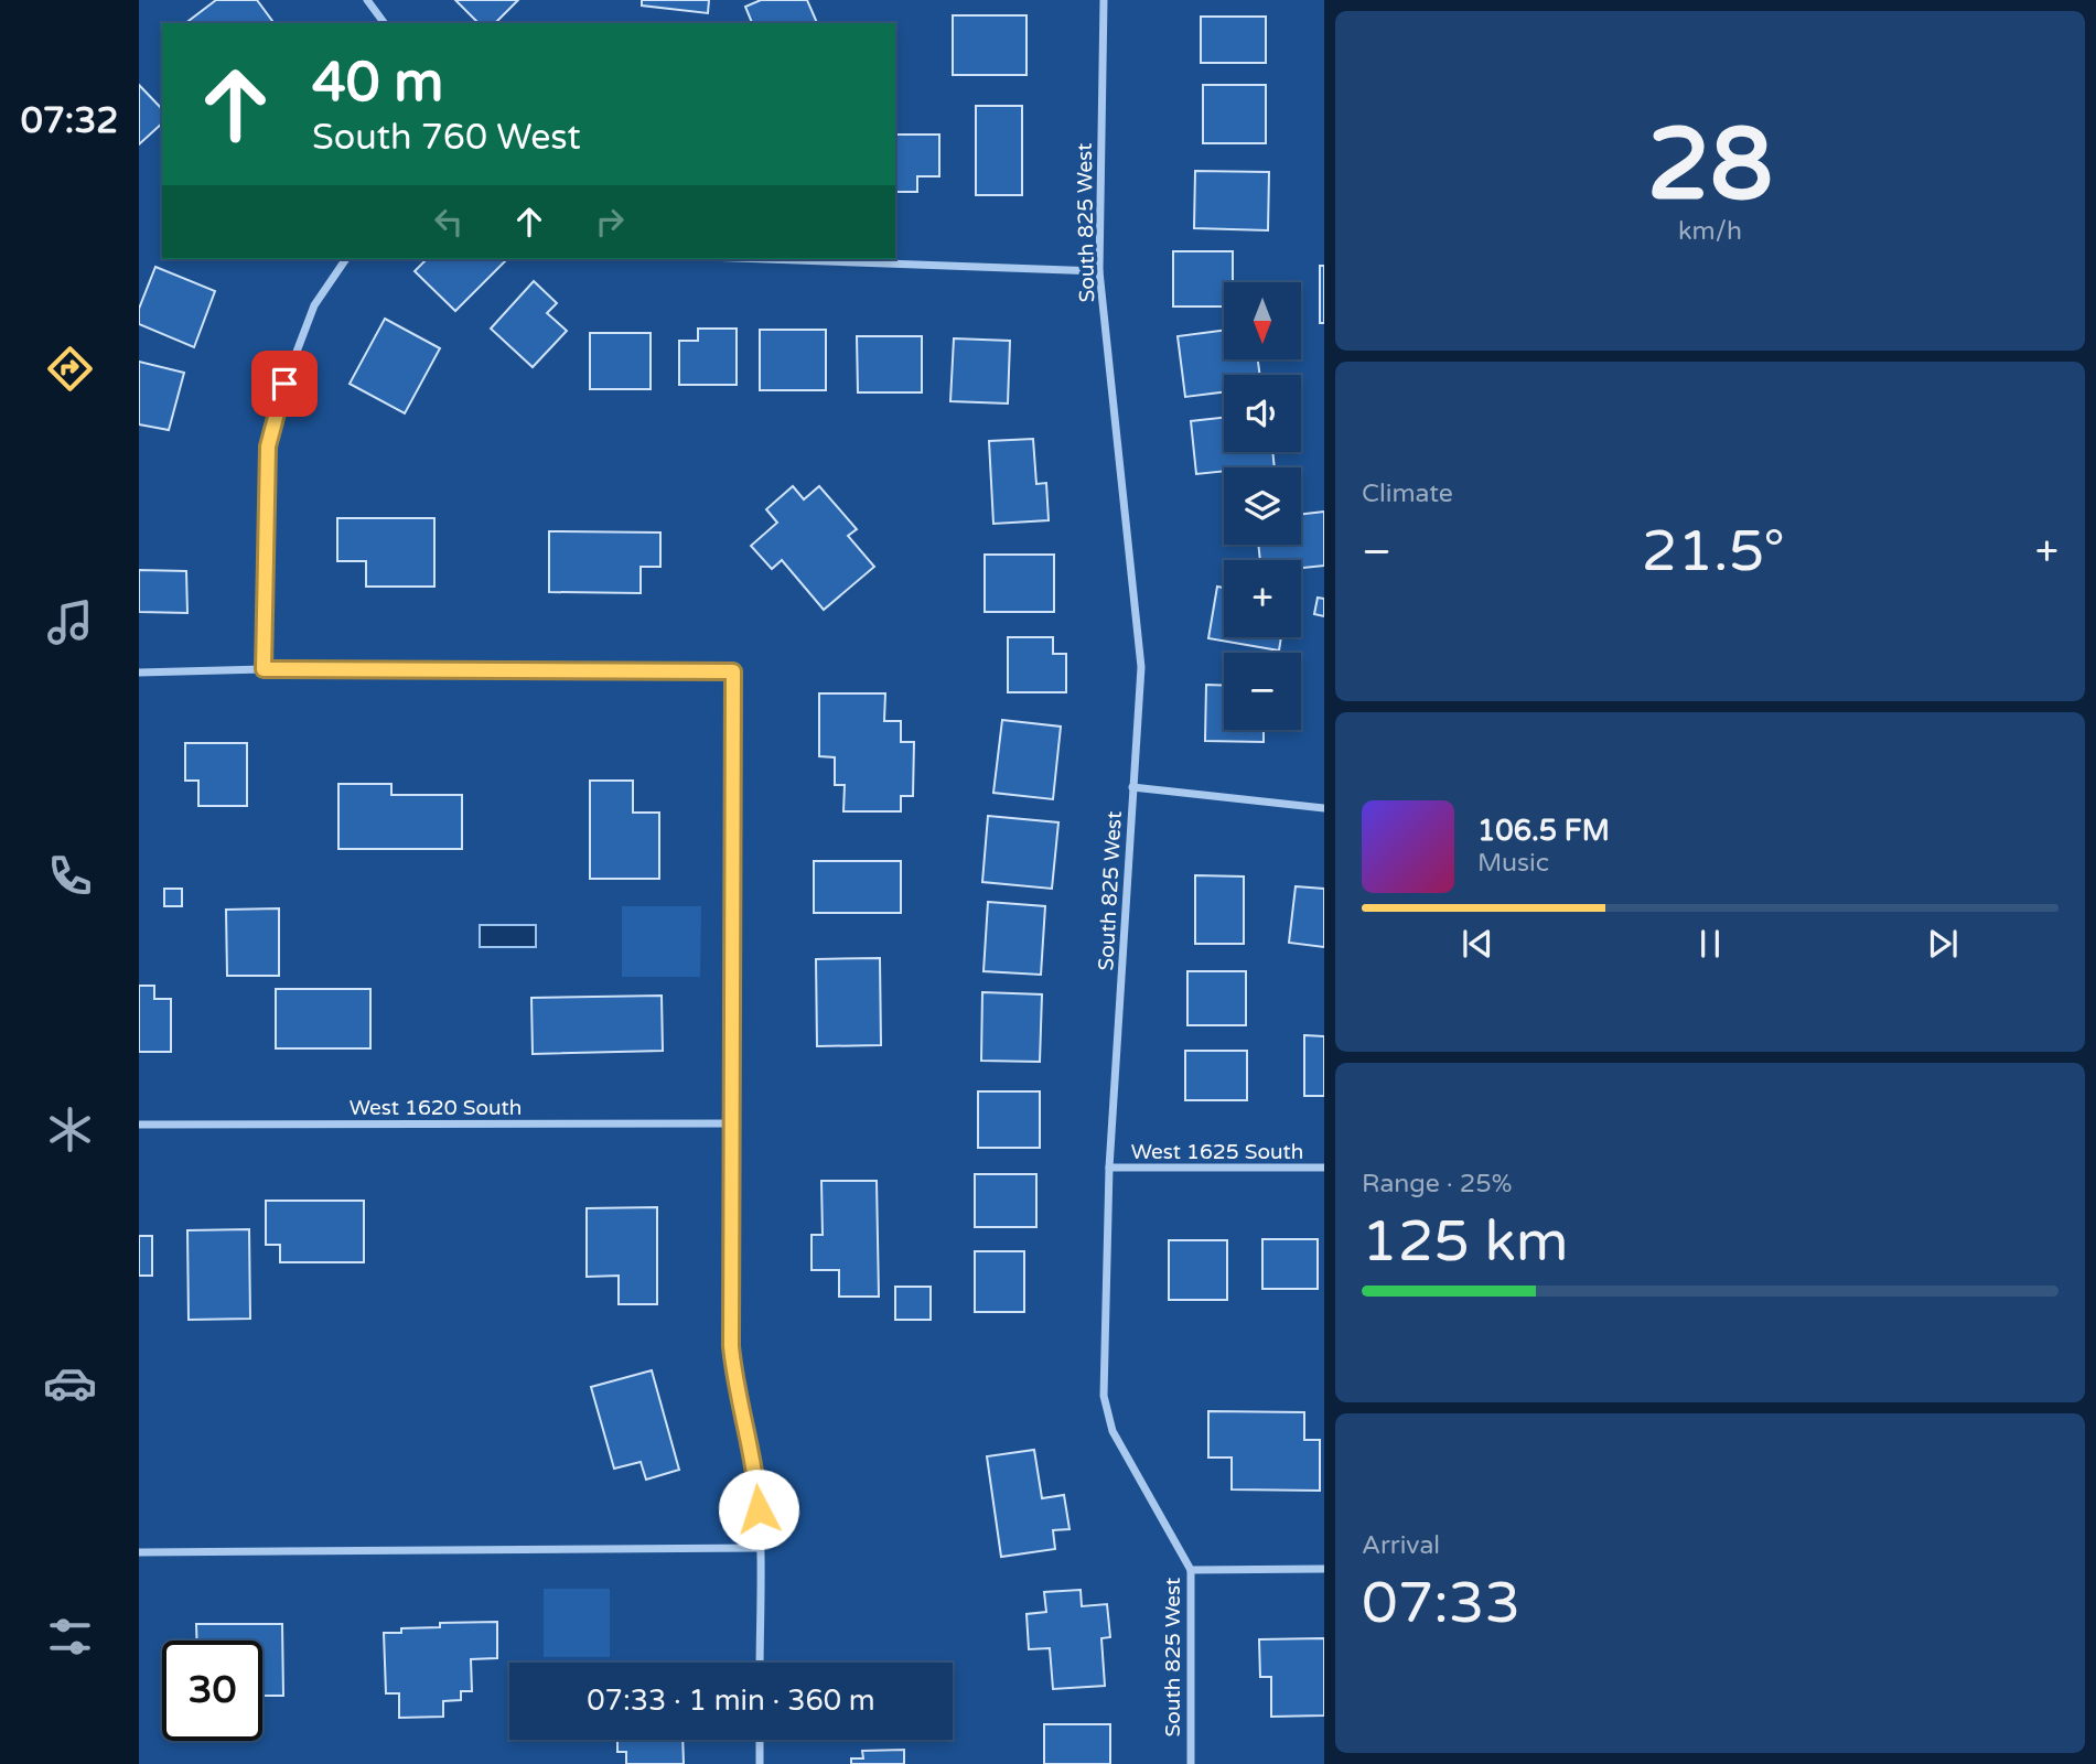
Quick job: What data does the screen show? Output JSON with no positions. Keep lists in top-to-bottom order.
{
  "streets": {
    "street": ["South 825 West", "West 1620 South", "West 1625 South"]
  },
  "crossings": [
    ["South 825 West", "West 1625 South"]
  ],
  "north": "bottom",
  "page": {
    "tabs": "07:32",
    "tile": [
      ["28", "km/h"],
      "Climate",
      ["Range · 25%", "125 km"],
      ["Arrival", "07:33"]
    ],
    "turn": ["40 m", "South 760 West"],
    "map_buttons": ["+", "−"],
    "heat": ["−", "21.5°", "+"],
    "song": ["106.5 FM", "Music"],
    "limit": "30",
    "trip": "07:33 · 1 min · 360 m"
  }
}
